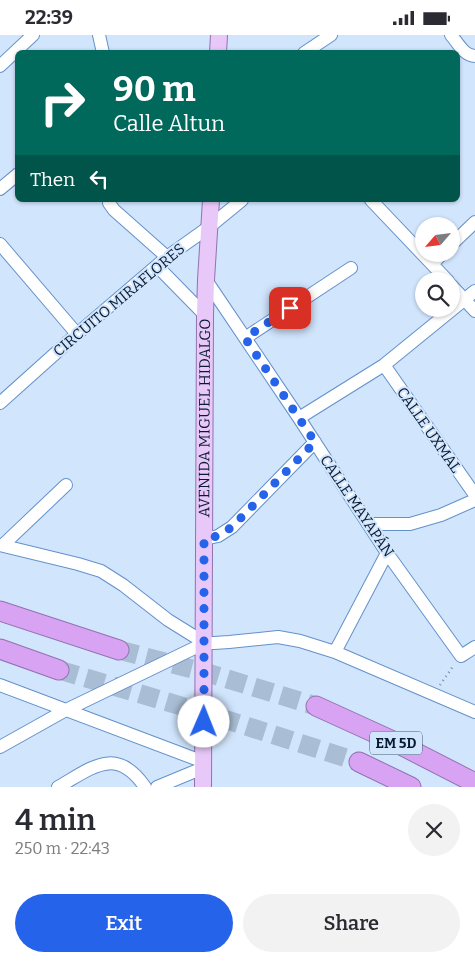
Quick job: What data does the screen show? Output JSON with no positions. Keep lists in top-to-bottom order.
{
  "streets": {
    "highway": ["EM 5D"],
    "main road": ["AVENIDA MIGUEL HIDALGO"],
    "street": ["CIRCUITO MIRAFLORES", "CALLE UXMAL", "CALLE MAYAPÁN"]
  },
  "crossings": [
    ["CIRCUITO MIRAFLORES", "AVENIDA MIGUEL HIDALGO"],
    ["AVENIDA MIGUEL HIDALGO", "CALLE MAYAPÁN"]
  ],
  "north": "bottom left",
  "page": {
    "status": "22:39",
    "turn": ["90 m", "Calle Altun"],
    "then": "Then",
    "heading": ["4 min", "250 m · 22:43"],
    "buttons": ["Exit", "Share"]
  }
}
